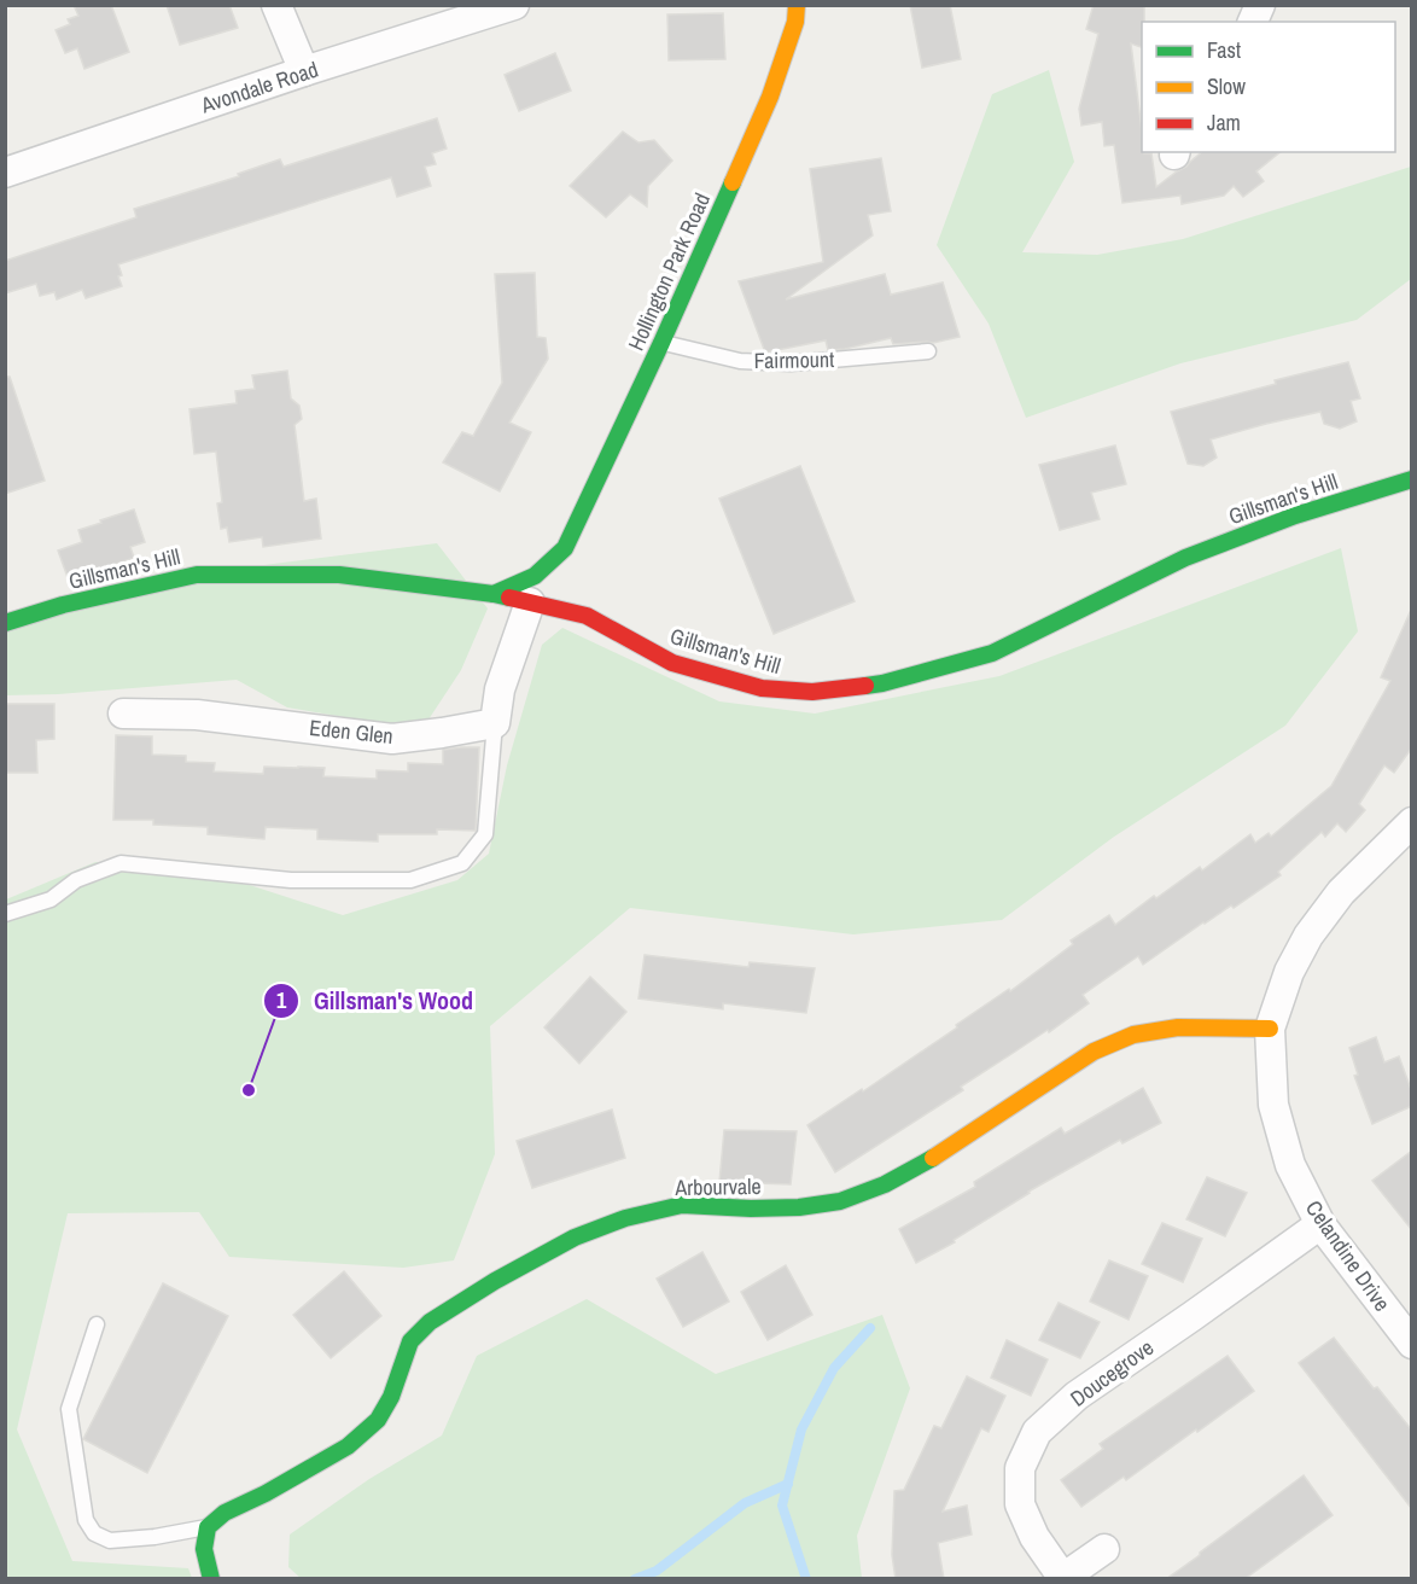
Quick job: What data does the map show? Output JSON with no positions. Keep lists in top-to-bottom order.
{
  "streets": {
    "street": [
      "Avondale Road",
      "Hollington Park Road",
      "Gillsman's Hill",
      "Eden Glen",
      "Arbourvale",
      "Celandine Drive",
      "Doucegrove"
    ],
    "lane": ["Fairmount"]
  },
  "crossings": [
    ["Hollington Park Road", "Fairmount"],
    ["Hollington Park Road", "Gillsman's Hill"],
    ["Arbourvale", "Celandine Drive"],
    ["Celandine Drive", "Doucegrove"]
  ],
  "places": ["Gillsman's Wood"],
  "legend": ["Fast", "Slow", "Jam"]
}
